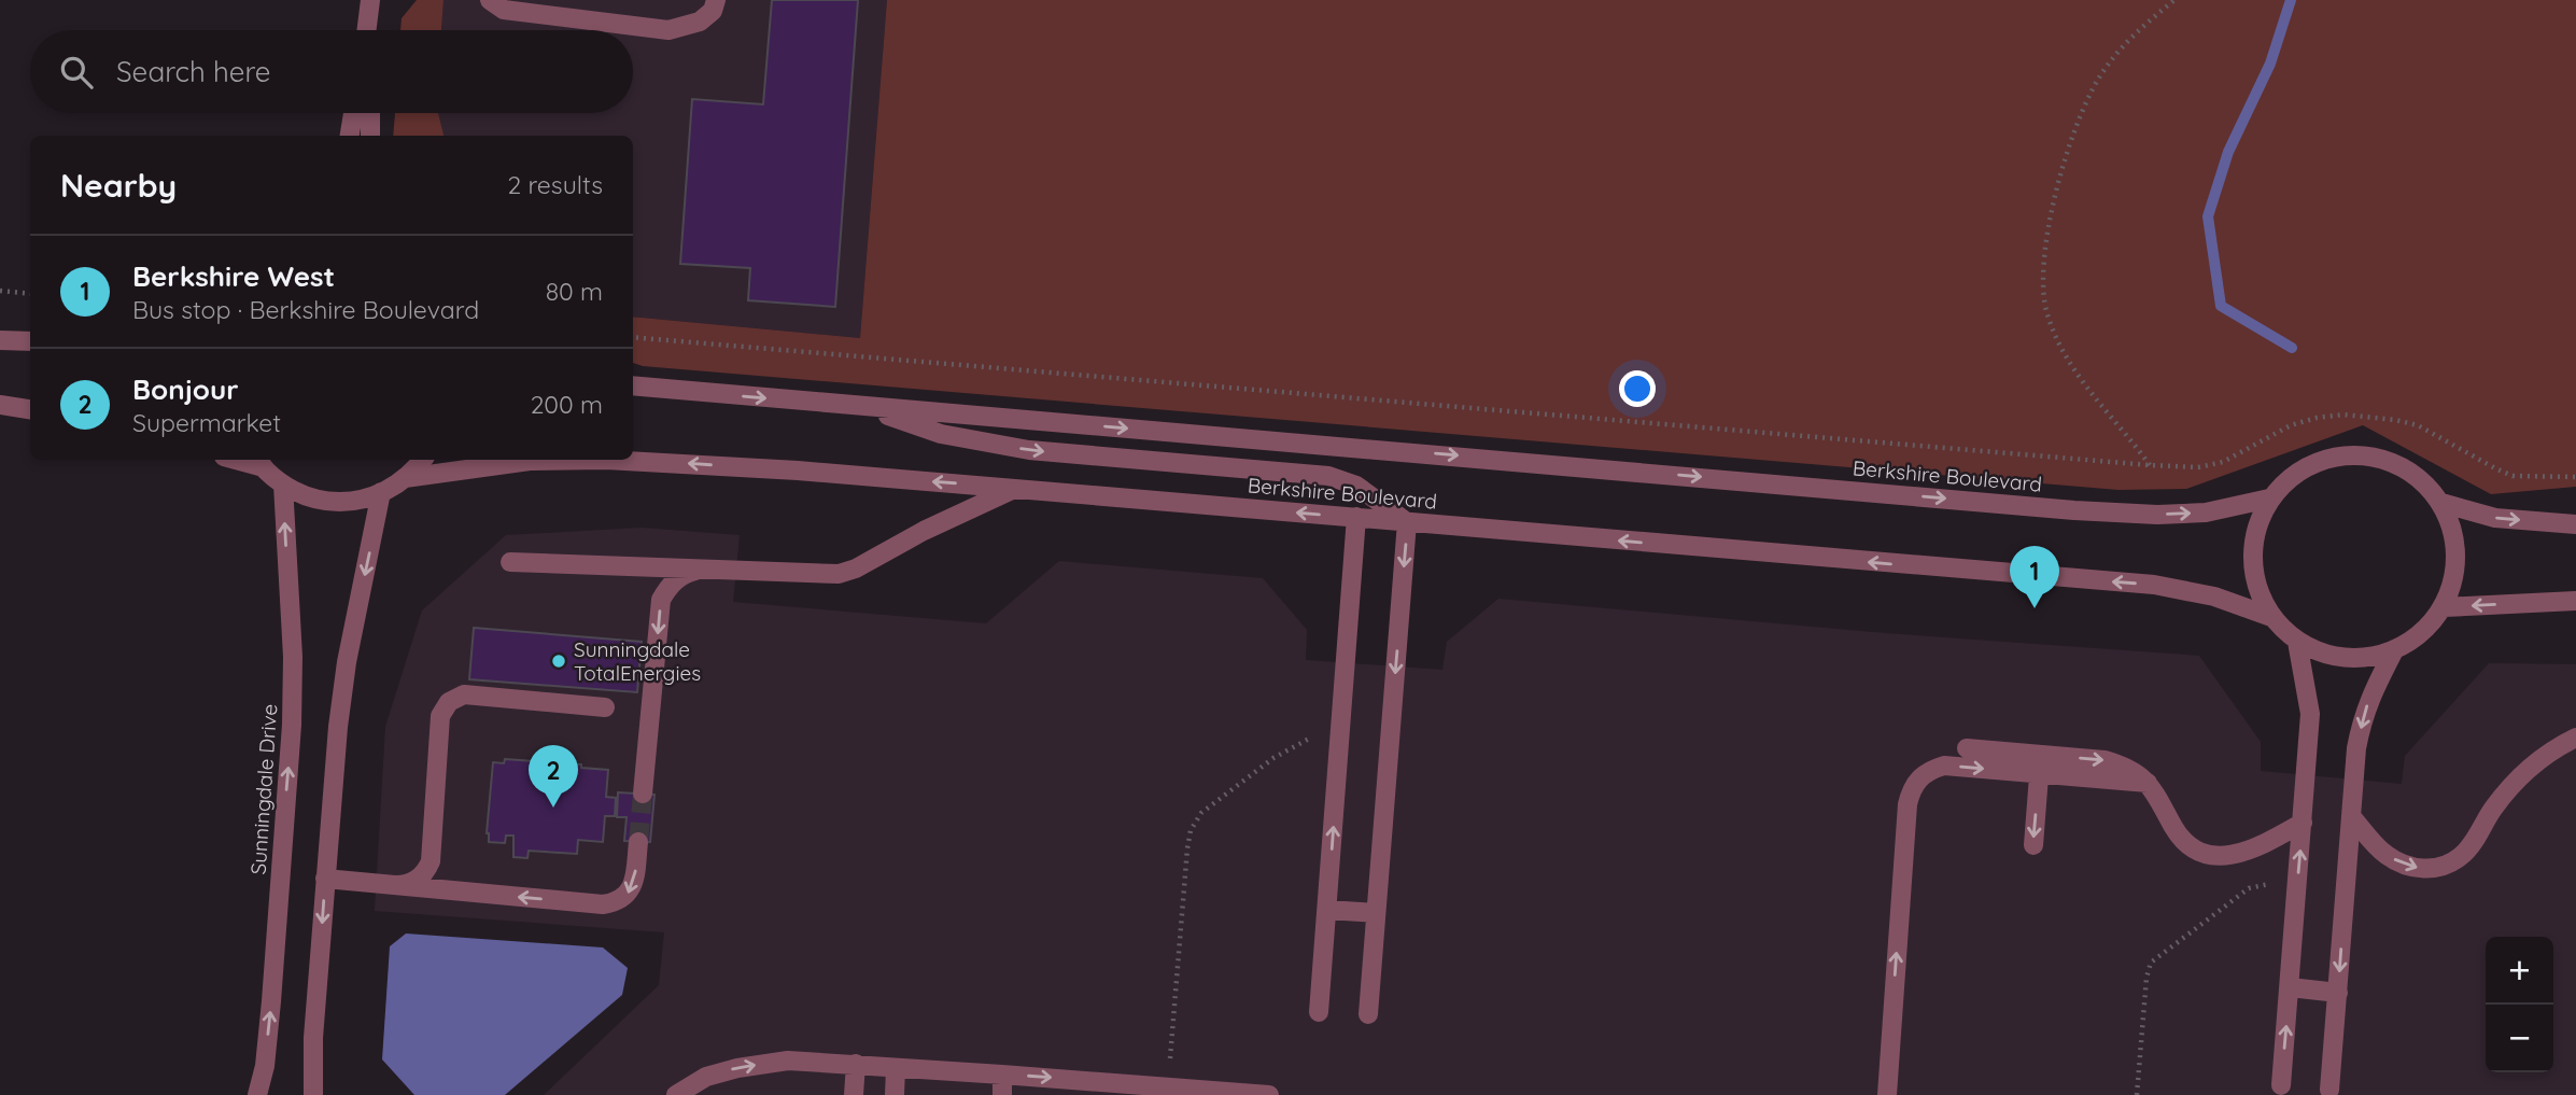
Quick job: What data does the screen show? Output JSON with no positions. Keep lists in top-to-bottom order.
{
  "streets": {
    "street": ["Berkshire Boulevard", "Sunningdale Drive"]
  },
  "places": ["Sunningdale TotalEnergies"],
  "page": {
    "search": "Search here",
    "heading": ["Nearby", "2 results"],
    "list": [
      {
        "mark": "1",
        "name": "Berkshire West",
        "note": "Bus stop · Berkshire Boulevard",
        "value": "80 m"
      },
      {
        "mark": "2",
        "name": "Bonjour",
        "note": "Supermarket",
        "value": "200 m"
      }
    ],
    "pins": ["1", "2"],
    "map_buttons": ["+", "−"]
  }
}
